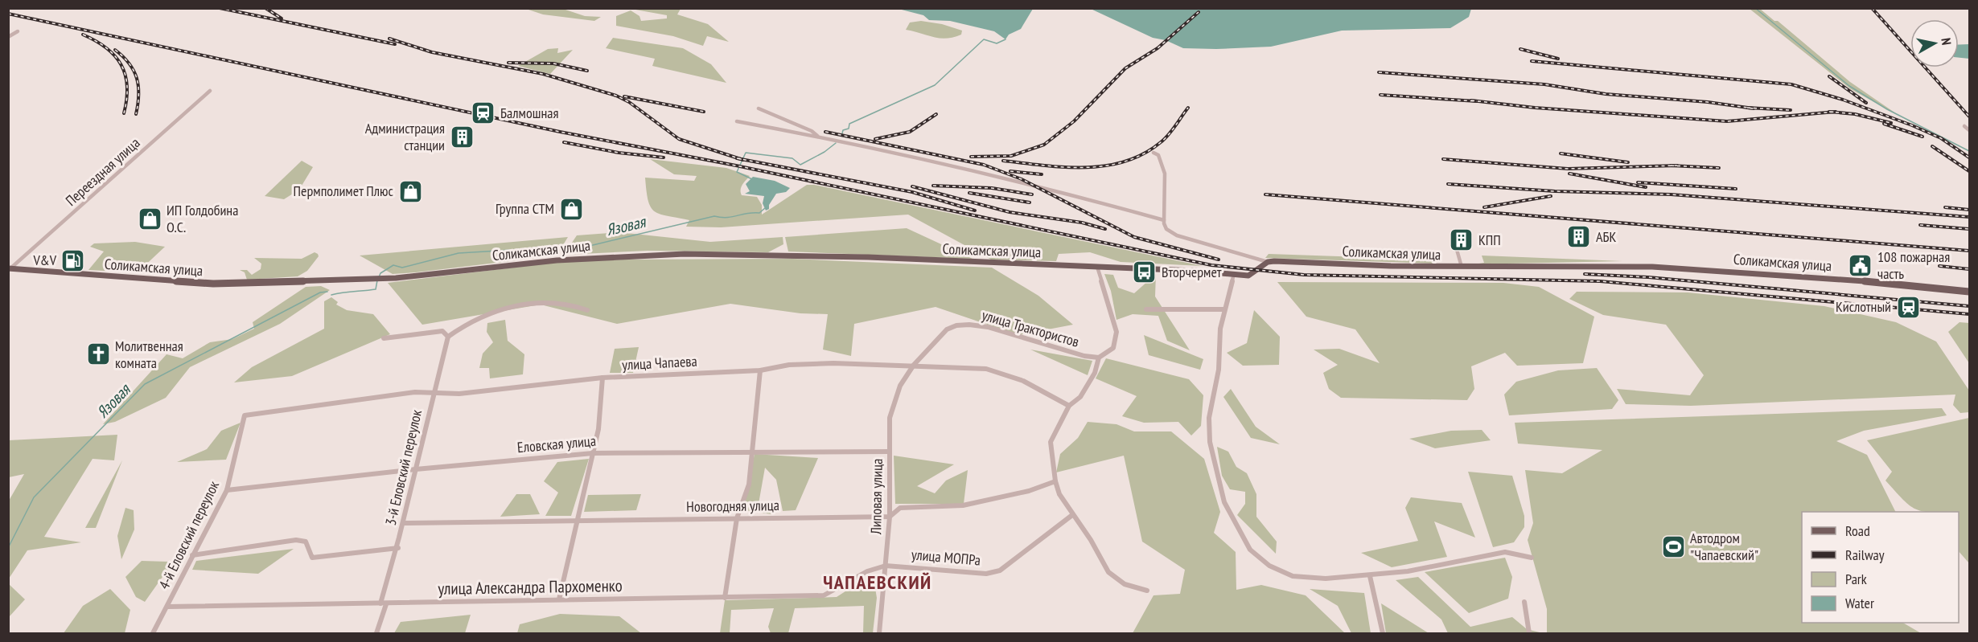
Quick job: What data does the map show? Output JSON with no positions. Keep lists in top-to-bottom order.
{
  "streets": {
    "main road": ["Соликамская улица"],
    "street": [
      "Переездная улица",
      "улица Трактористов",
      "улица Чапаева",
      "Еловская улица",
      "3-й Еловский переулок",
      "Липовая улица",
      "Новогодняя улица",
      "4-й Еловский переулок",
      "улица МОПРа",
      "улица Александра Пархоменко"
    ]
  },
  "crossings": [
    ["Переездная улица", "Соликамская улица"],
    ["улица Трактористов", "улица Чапаева"],
    ["улица Трактористов", "Липовая улица"],
    ["улица Чапаева", "3-й Еловский переулок"],
    ["улица Чапаева", "Липовая улица"],
    ["улица Чапаева", "4-й Еловский переулок"],
    ["Еловская улица", "3-й Еловский переулок"],
    ["Еловская улица", "Липовая улица"],
    ["Еловская улица", "4-й Еловский переулок"],
    ["3-й Еловский переулок", "Новогодняя улица"],
    ["3-й Еловский переулок", "улица Александра Пархоменко"],
    ["Липовая улица", "Новогодняя улица"],
    ["Липовая улица", "улица МОПРа"],
    ["Липовая улица", "улица Александра Пархоменко"],
    ["4-й Еловский переулок", "улица Александра Пархоменко"],
    ["улица МОПРа", "улица Александра Пархоменко"]
  ],
  "districts": ["ЧАПАЕВСКИЙ"],
  "water": ["Язовая"],
  "places": {
    "station": ["Балмошная", "Кислотный"],
    "building": ["Администрация станции", "АБК", "КПП"],
    "shop": ["Пермполимет Плюс", "Группа СТМ", "ИП Голдобина О.С."],
    "fuel station": ["V&V"],
    "public building": ["108 пожарная часть"],
    "bus stop": ["Вторчермет"],
    "church": ["Молитвенная комната"],
    "sports": ["Автодром \"Чапаевский\""]
  },
  "legend": [
    "Road",
    "Railway",
    "Park",
    "Water"
  ],
  "north": "right"
}
